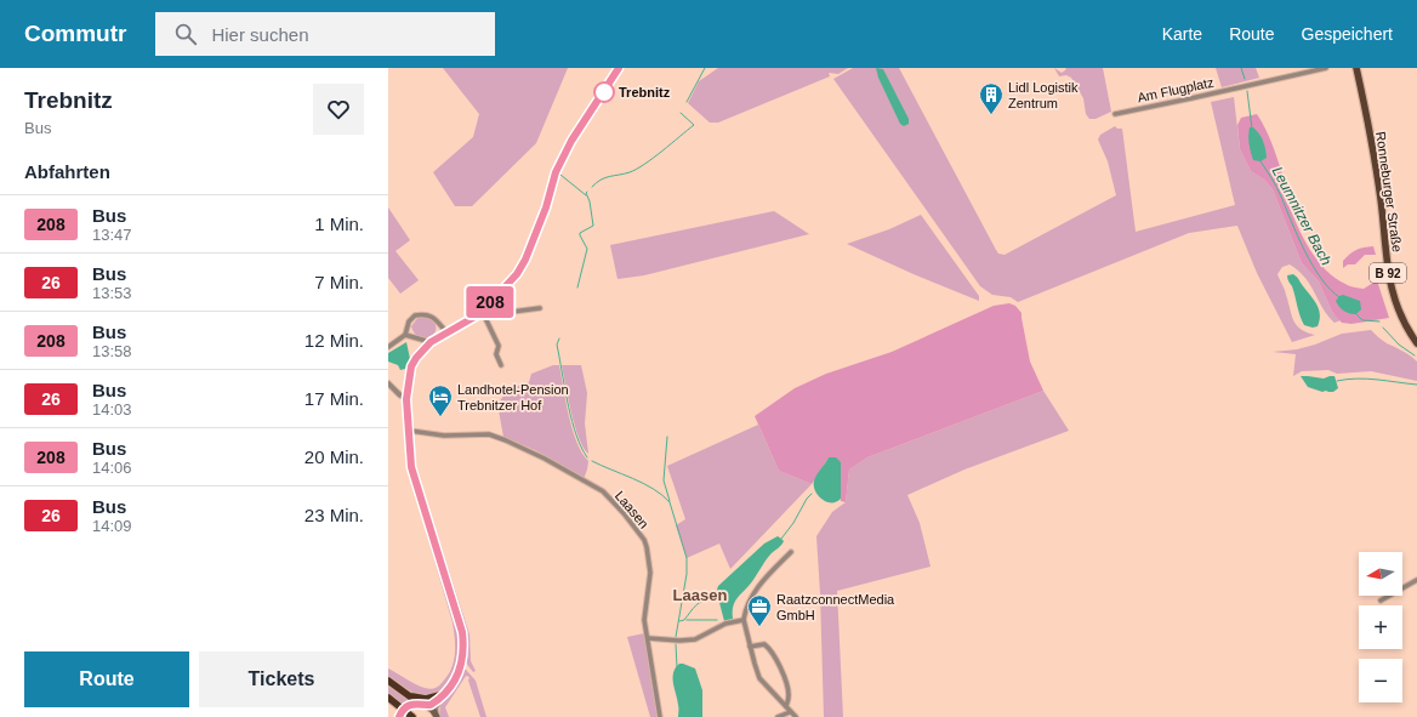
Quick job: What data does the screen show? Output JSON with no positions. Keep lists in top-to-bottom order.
{
  "streets": {
    "main road": ["Ronneburger Straße", "B 92"],
    "street": ["Am Flugplatz", "Laasen"]
  },
  "districts": ["Laasen"],
  "water": ["Leumnitzer Bach"],
  "places": {
    "other": ["Trebnitz"],
    "building": ["Lidl Logistik Zentrum"],
    "hotel": ["Landhotel-Pension Trebnitzer Hof"],
    "office": ["RaatzconnectMedia GmbH"]
  },
  "lines": ["bus line 208"],
  "north": "left",
  "page": {
    "header": "Commutr",
    "search": "Hier suchen",
    "nav": ["Karte", "Route", "Gespeichert"],
    "heading": [
      ["Trebnitz", "Bus"],
      "Abfahrten"
    ],
    "on_map": "208",
    "list": [
      {
        "mark": "208",
        "name": "Bus",
        "note": "13:47",
        "value": "1 Min."
      },
      {
        "mark": "26",
        "name": "Bus",
        "note": "13:53",
        "value": "7 Min."
      },
      {
        "mark": "208",
        "name": "Bus",
        "note": "13:58",
        "value": "12 Min."
      },
      {
        "mark": "26",
        "name": "Bus",
        "note": "14:03",
        "value": "17 Min."
      },
      {
        "mark": "208",
        "name": "Bus",
        "note": "14:06",
        "value": "20 Min."
      },
      {
        "mark": "26",
        "name": "Bus",
        "note": "14:09",
        "value": "23 Min."
      }
    ],
    "map_buttons": ["+", "−"],
    "buttons": ["Route", "Tickets"]
  }
}
